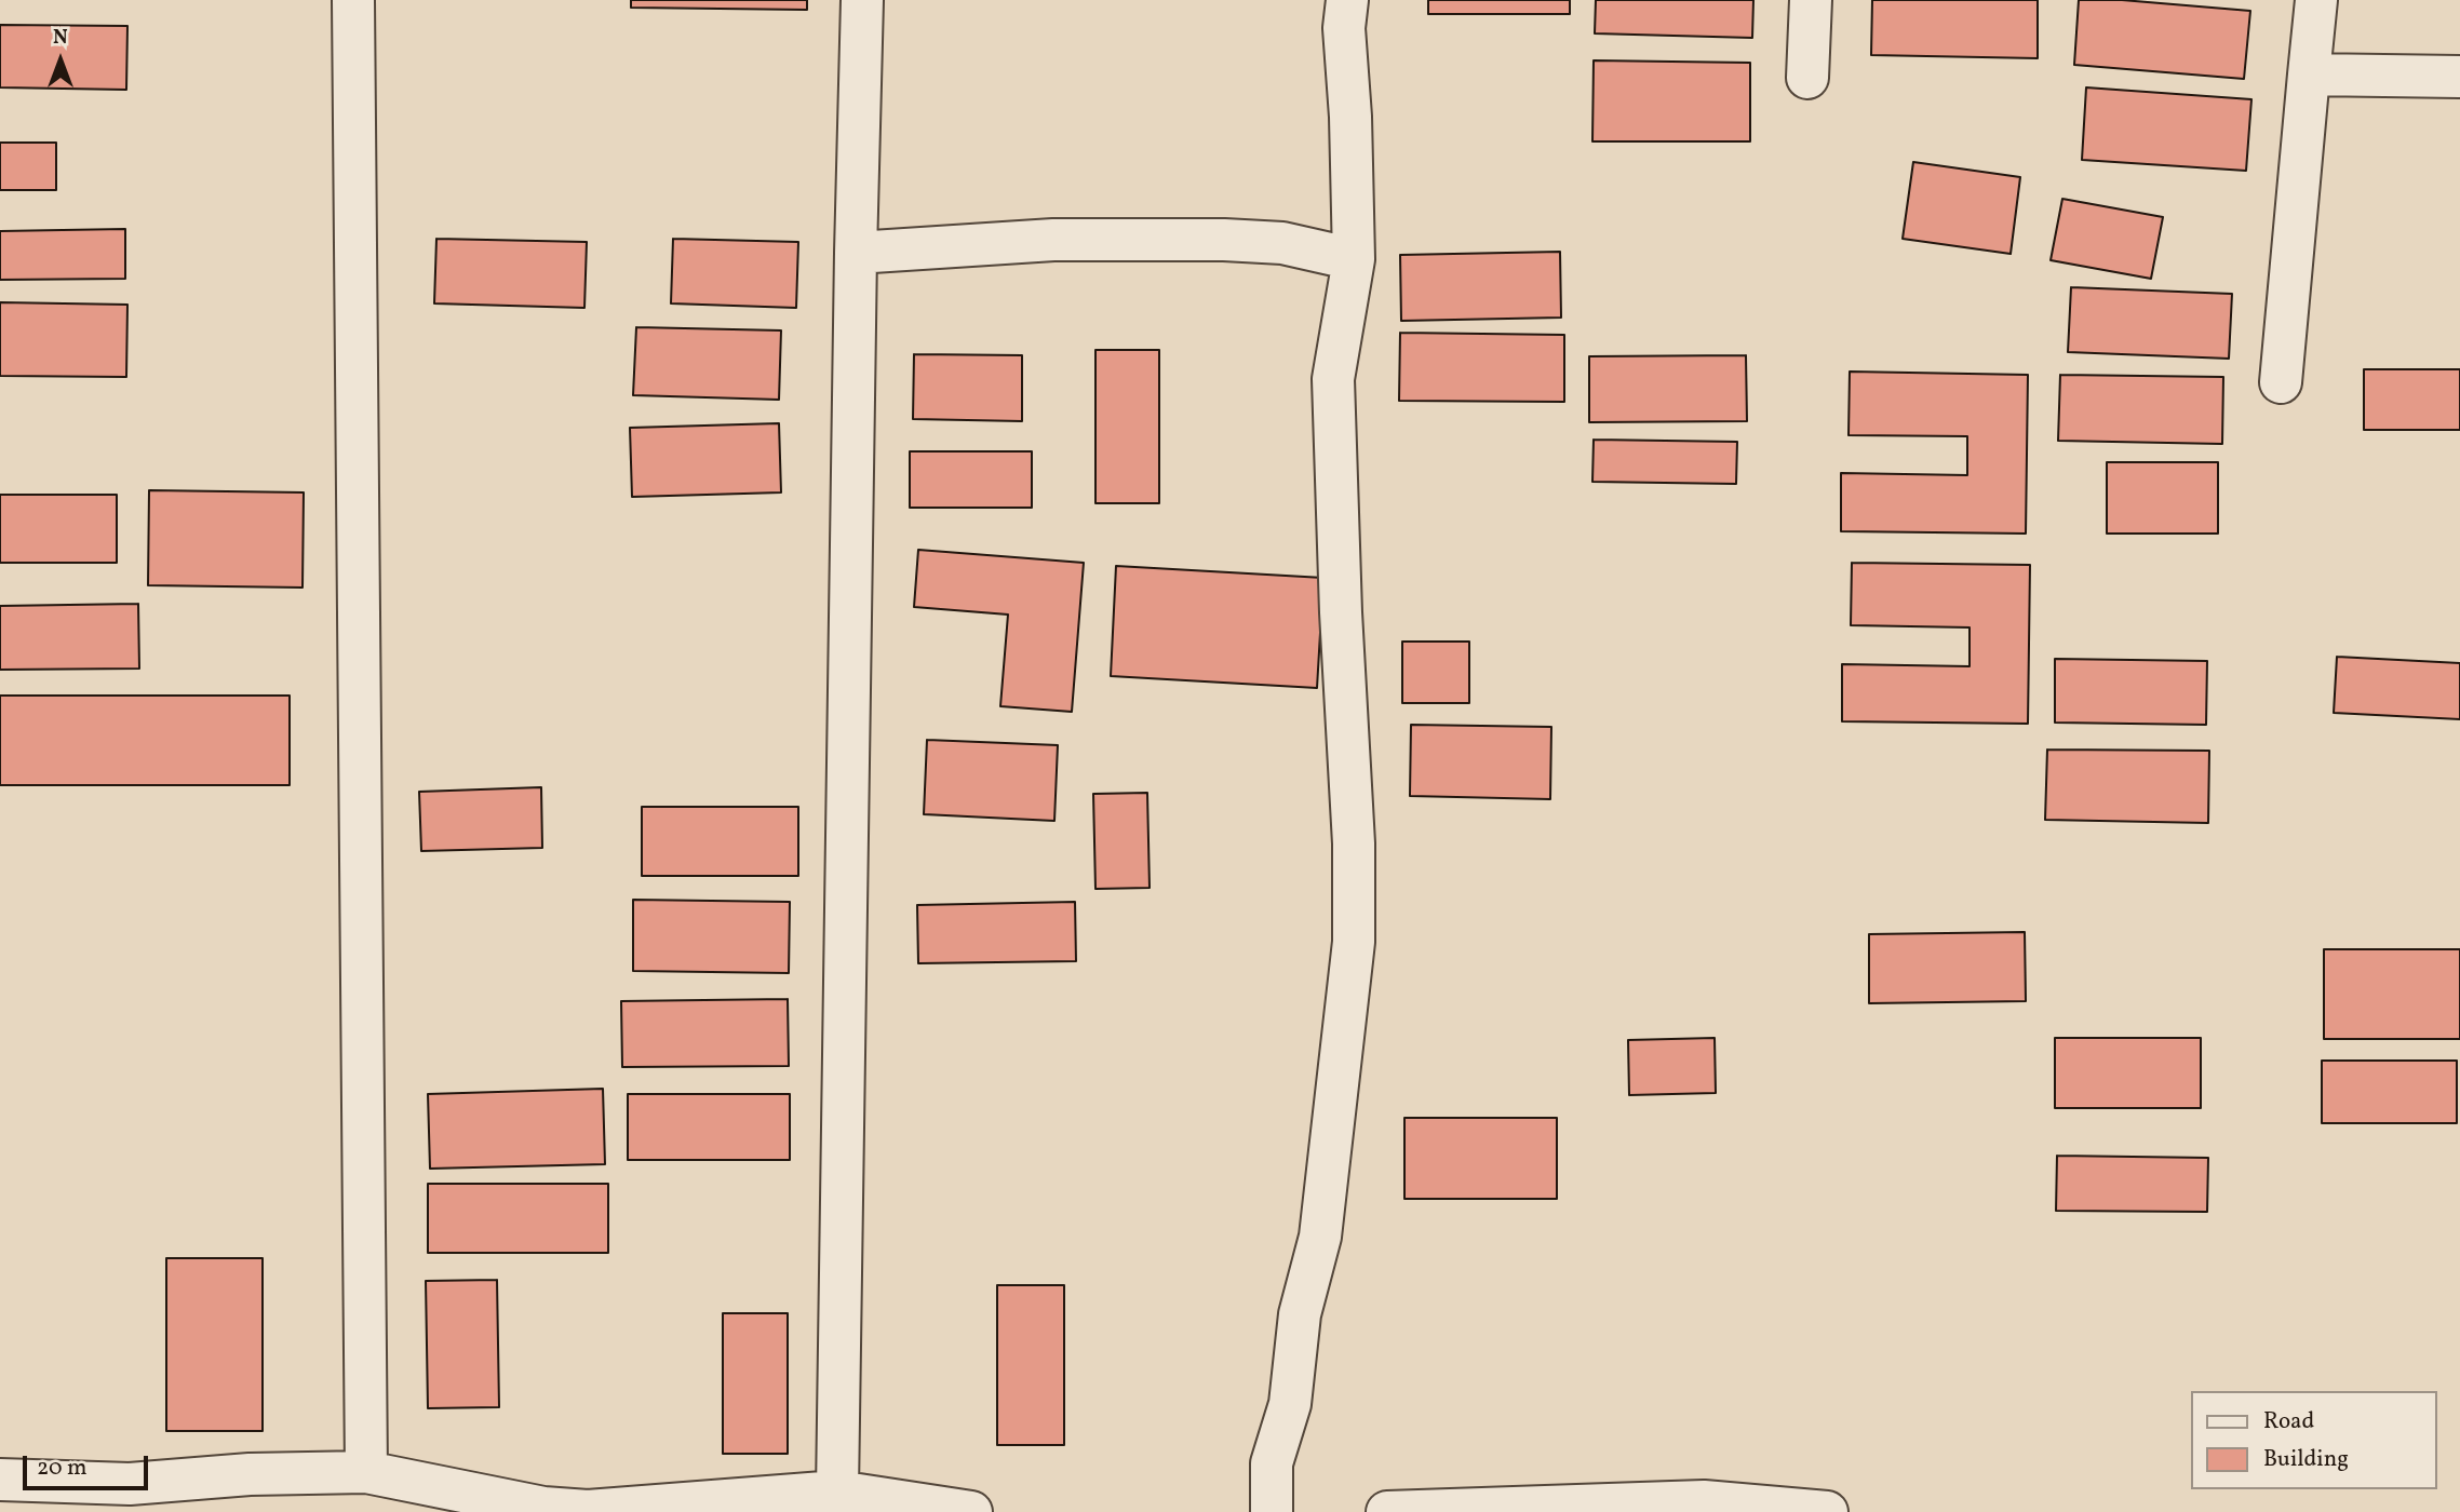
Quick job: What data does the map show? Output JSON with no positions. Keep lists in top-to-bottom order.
{
  "legend": ["Road", "Building"],
  "scale_bar": "20 m",
  "north": "top"
}
